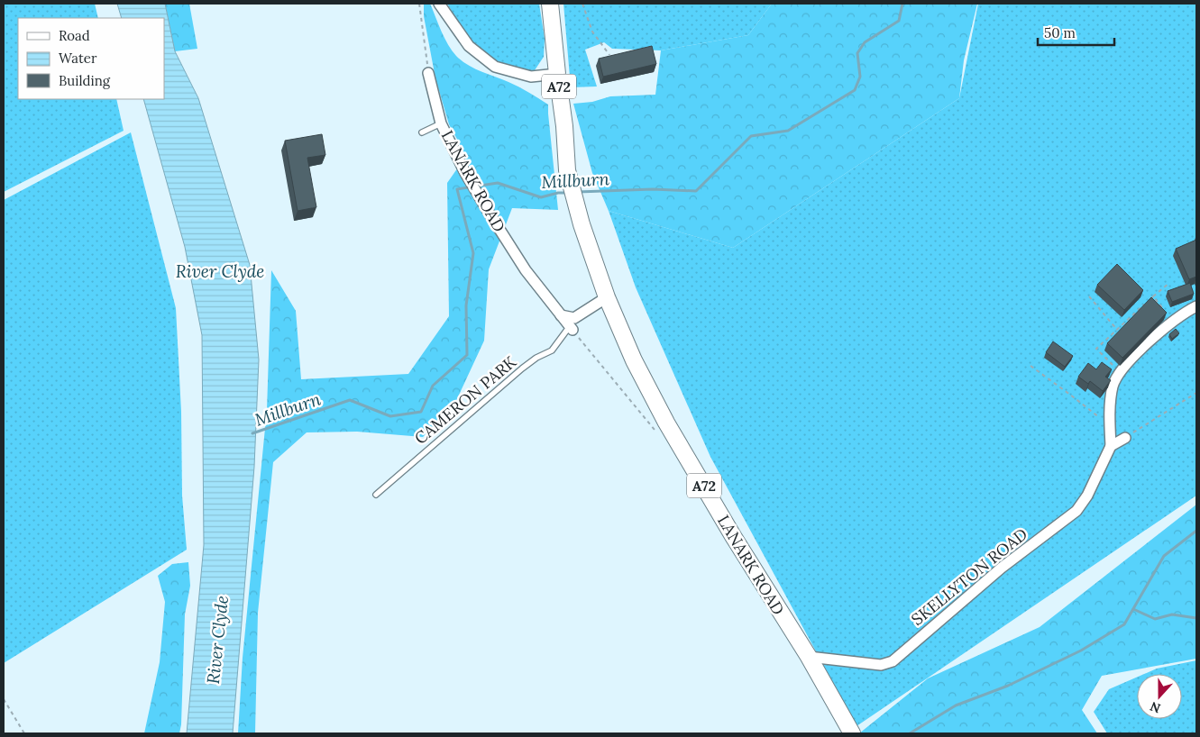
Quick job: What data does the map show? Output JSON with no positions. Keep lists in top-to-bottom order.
{
  "streets": {
    "main road": ["A72", "LANARK ROAD"],
    "street": ["SKELLYTON ROAD"],
    "lane": ["CAMERON PARK"]
  },
  "crossings": [
    ["LANARK ROAD", "CAMERON PARK"],
    ["LANARK ROAD", "SKELLYTON ROAD"]
  ],
  "water": ["Millburn", "River Clyde"],
  "legend": ["Road", "Water", "Building"],
  "scale_bar": "50 m",
  "north": "bottom"
}
